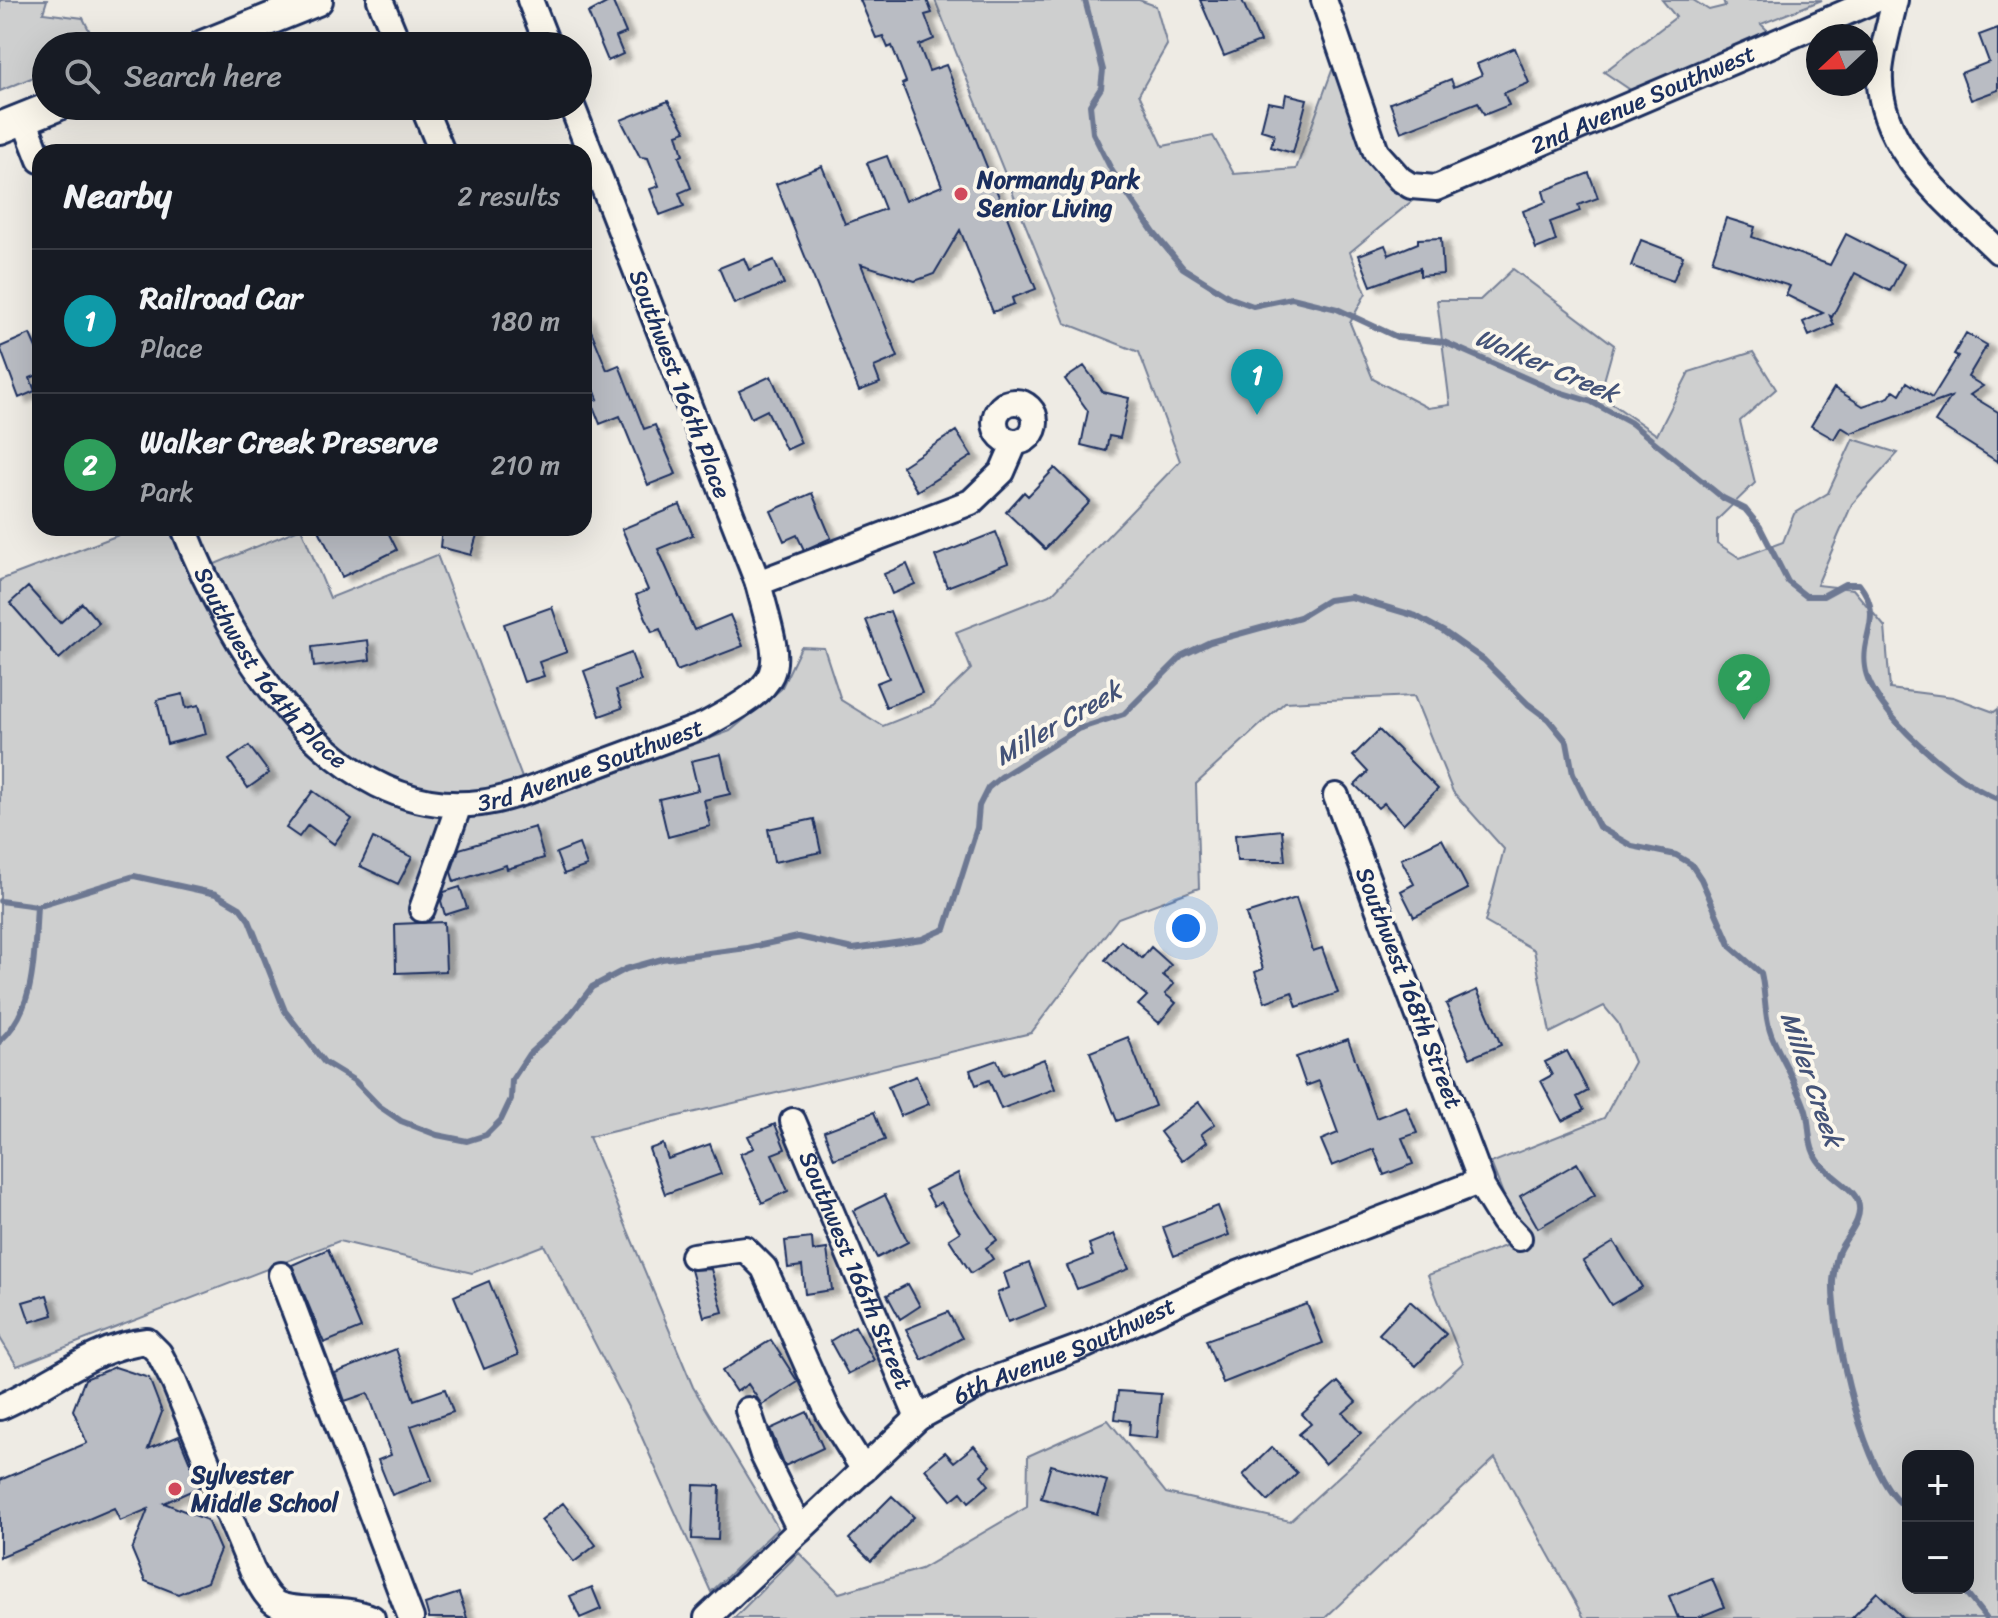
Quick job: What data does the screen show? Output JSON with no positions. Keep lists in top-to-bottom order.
{
  "streets": {
    "street": [
      "2nd Avenue Southwest",
      "Southwest 166th Place",
      "Southwest 164th Place",
      "3rd Avenue Southwest",
      "Southwest 168th Street",
      "Southwest 166th Street",
      "6th Avenue Southwest"
    ]
  },
  "crossings": [
    ["Southwest 166th Place", "3rd Avenue Southwest"],
    ["Southwest 164th Place", "3rd Avenue Southwest"],
    ["Southwest 168th Street", "6th Avenue Southwest"],
    ["Southwest 166th Street", "6th Avenue Southwest"]
  ],
  "water": ["Walker Creek", "Miller Creek"],
  "places": ["Normandy Park Senior Living", "Sylvester Middle School"],
  "north": "left",
  "page": {
    "search": "Search here",
    "heading": ["Nearby", "2 results"],
    "list": [
      {
        "mark": "1",
        "name": "Railroad Car",
        "note": "Place",
        "value": "180 m"
      },
      {
        "mark": "2",
        "name": "Walker Creek Preserve",
        "note": "Park",
        "value": "210 m"
      }
    ],
    "pins": ["1", "2"],
    "map_buttons": ["+", "−"]
  }
}
